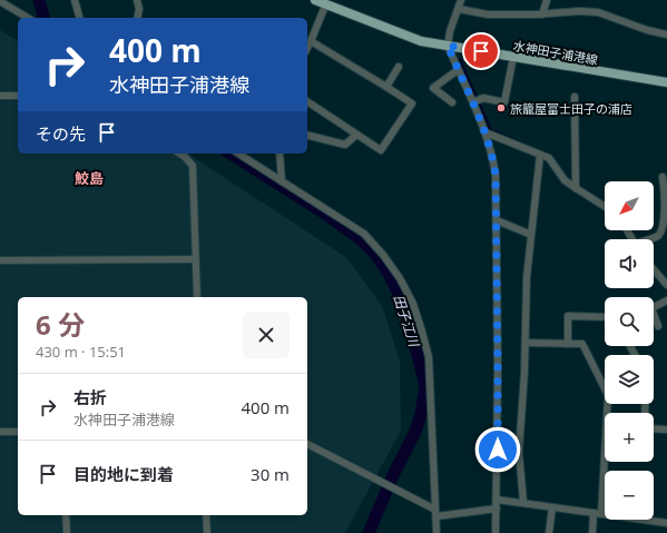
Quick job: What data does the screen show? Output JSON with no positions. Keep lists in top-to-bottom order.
{
  "streets": {
    "main road": ["水神田子浦港線"]
  },
  "districts": ["鮫島"],
  "water": ["田子江川"],
  "places": ["旅籠屋富士田子の浦店"],
  "north": "bottom left",
  "page": {
    "turn": ["400 m", "水神田子浦港線"],
    "then": "その先",
    "map_buttons": ["+", "−"],
    "heading": ["6 分", "430 m · 15:51"],
    "list": [
      {
        "name": "右折",
        "note": "水神田子浦港線",
        "value": "400 m"
      },
      {
        "name": "目的地に到着",
        "value": "30 m"
      }
    ]
  }
}
